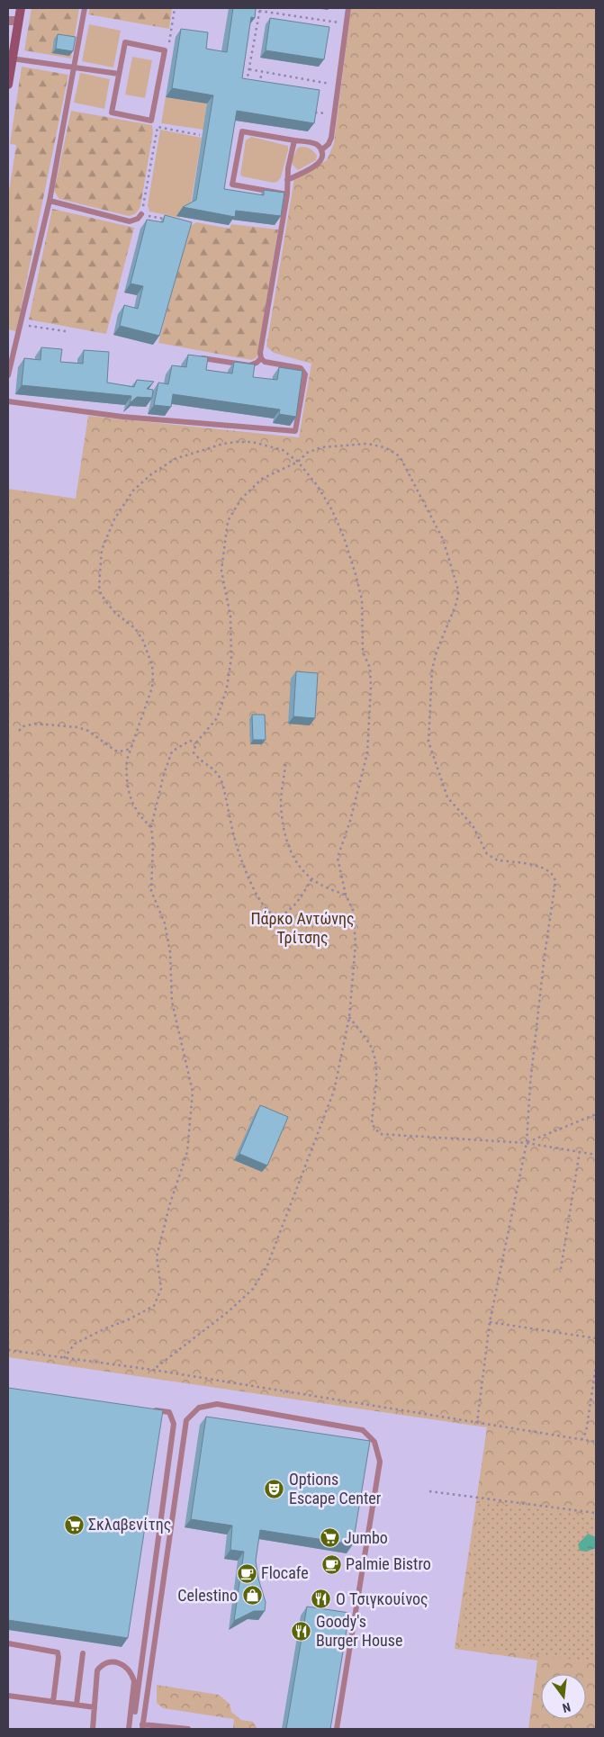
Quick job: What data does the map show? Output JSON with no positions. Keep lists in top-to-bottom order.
{
  "parks": ["Πάρκο Αντώνης Τρίτσης"],
  "places": {
    "theatre": ["Options Escape Center"],
    "supermarket": ["Σκλαβενίτης", "Jumbo"],
    "cafe": ["Palmie Bistro", "Flocafe"],
    "shop": ["Celestino"],
    "restaurant": ["Ο Τσιγκουίνος", "Goody's Burger House"]
  },
  "north": "bottom"
}
